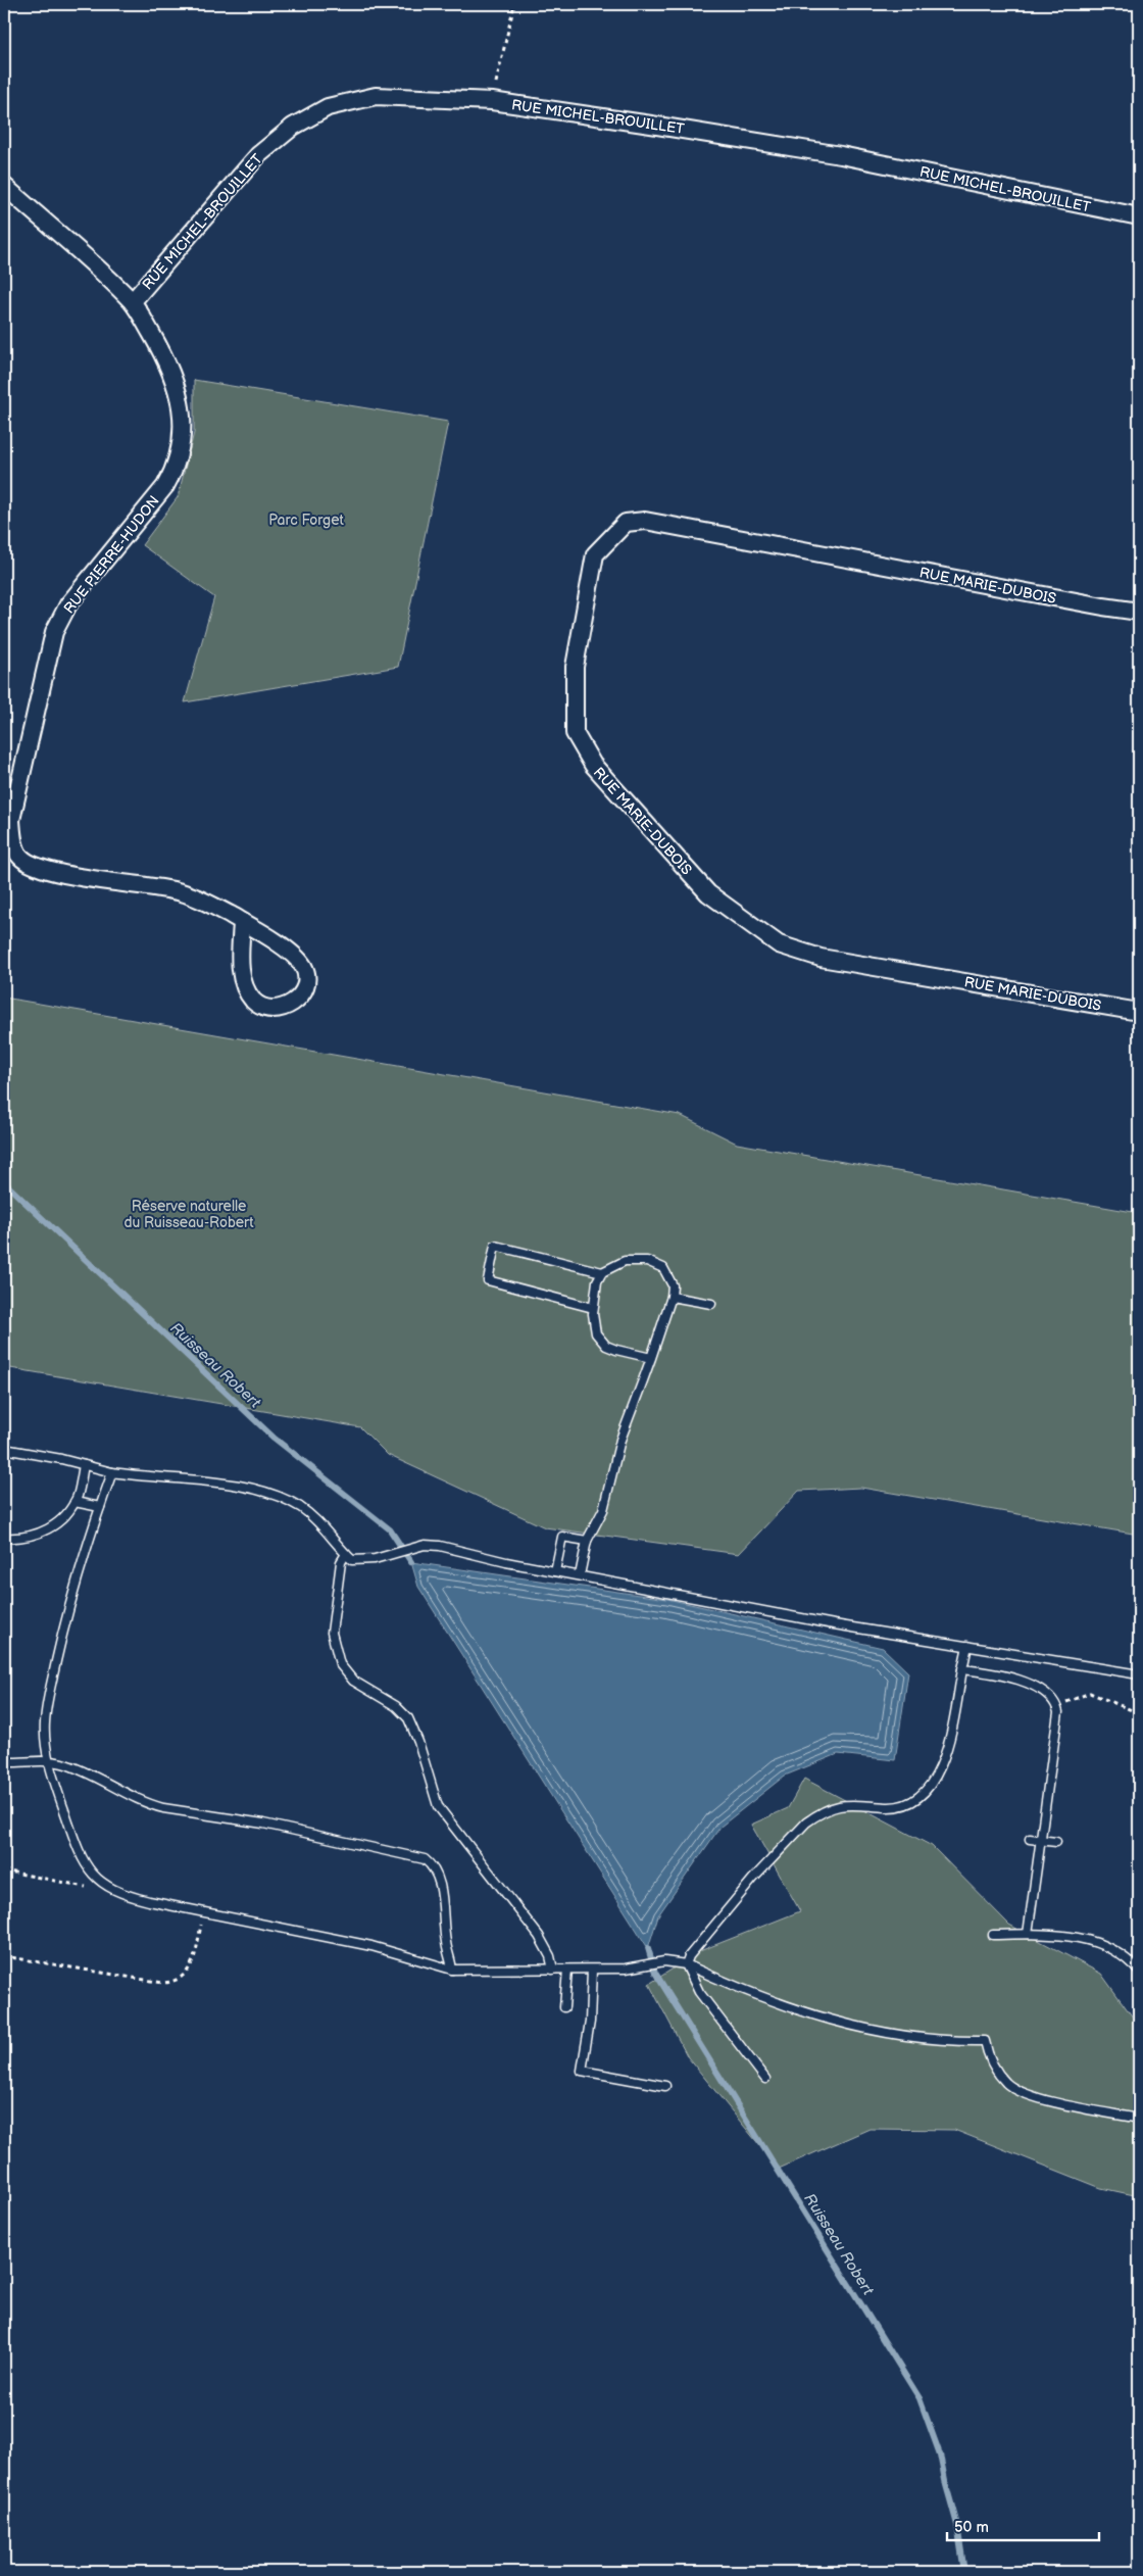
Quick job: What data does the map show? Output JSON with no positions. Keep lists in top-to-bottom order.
{
  "streets": {
    "street": ["RUE MICHEL-BROUILLET", "RUE PIERRE-HUDON", "RUE MARIE-DUBOIS"]
  },
  "crossings": [
    ["RUE MICHEL-BROUILLET", "RUE PIERRE-HUDON"]
  ],
  "water": ["Ruisseau Robert"],
  "parks": ["Parc Forget", "Réserve naturelle du Ruisseau-Robert"],
  "scale_bar": "50 m"
}
